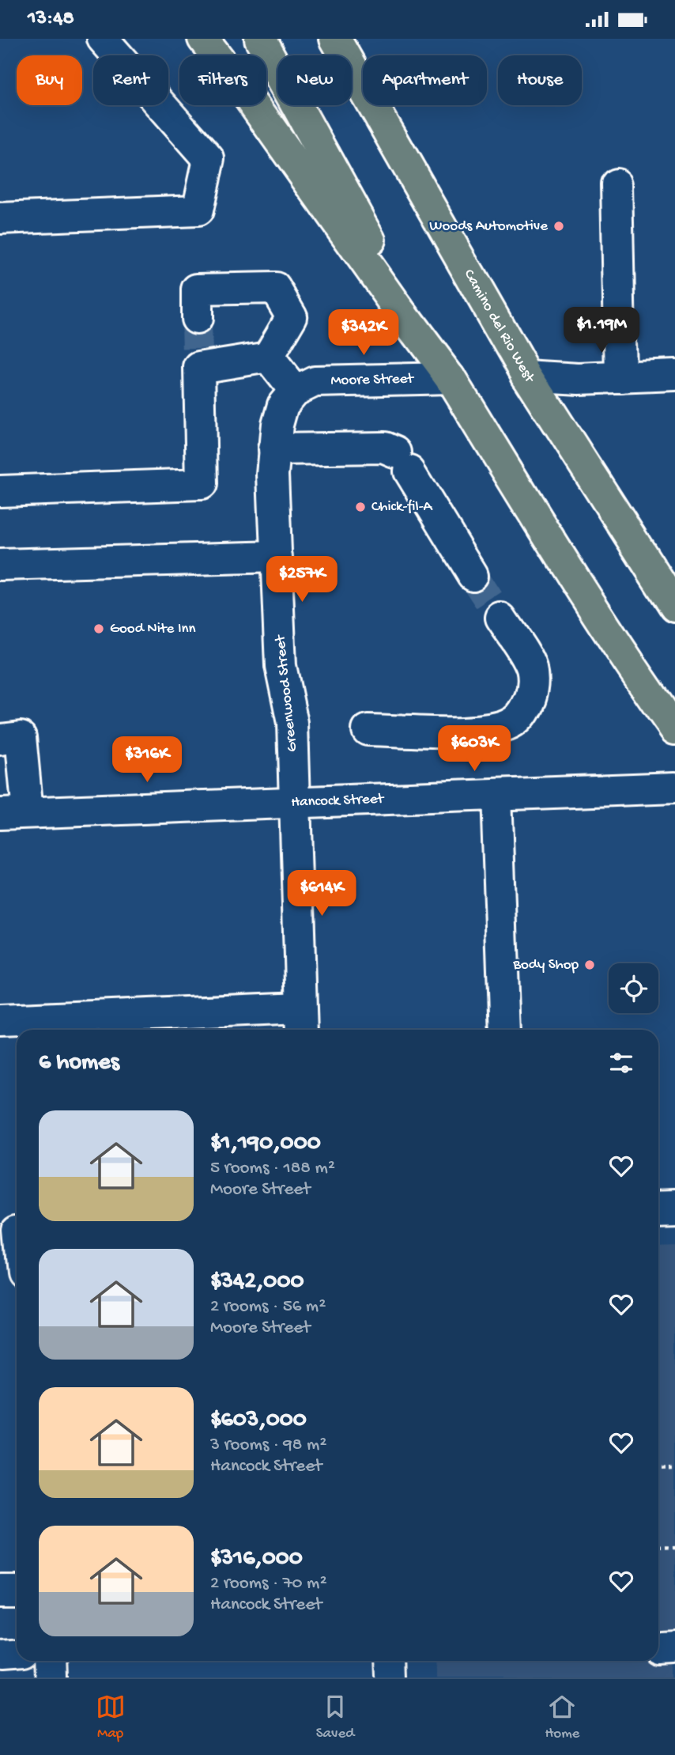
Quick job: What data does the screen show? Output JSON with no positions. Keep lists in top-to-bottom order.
{
  "streets": {
    "main road": ["Camino del Rio West"],
    "street": ["Moore Street", "Greenwood Street", "Hancock Street"]
  },
  "crossings": [
    ["Moore Street", "Greenwood Street"],
    ["Greenwood Street", "Hancock Street"]
  ],
  "places": [
    "Woods Automotive",
    "Chick-fil-A",
    "Good Nite Inn",
    "Body Shop"
  ],
  "page": {
    "status": "13:48",
    "chip": [
      "Buy",
      "Rent",
      "Filters",
      "New",
      "Apartment",
      "House"
    ],
    "price": [
      "$1.19M",
      "$342K",
      "$257K",
      "$603K",
      "$316K",
      "$614K"
    ],
    "heading": "6 homes",
    "list": [
      {
        "name": "$1,190,000",
        "note": "5 rooms · 188 m² · Moore Street"
      },
      {
        "name": "$342,000",
        "note": "2 rooms · 56 m² · Moore Street"
      },
      {
        "name": "$603,000",
        "note": "3 rooms · 98 m² · Hancock Street"
      },
      {
        "name": "$316,000",
        "note": "2 rooms · 70 m² · Hancock Street"
      }
    ],
    "tabs": ["Map", "Saved", "Home"]
  }
}
